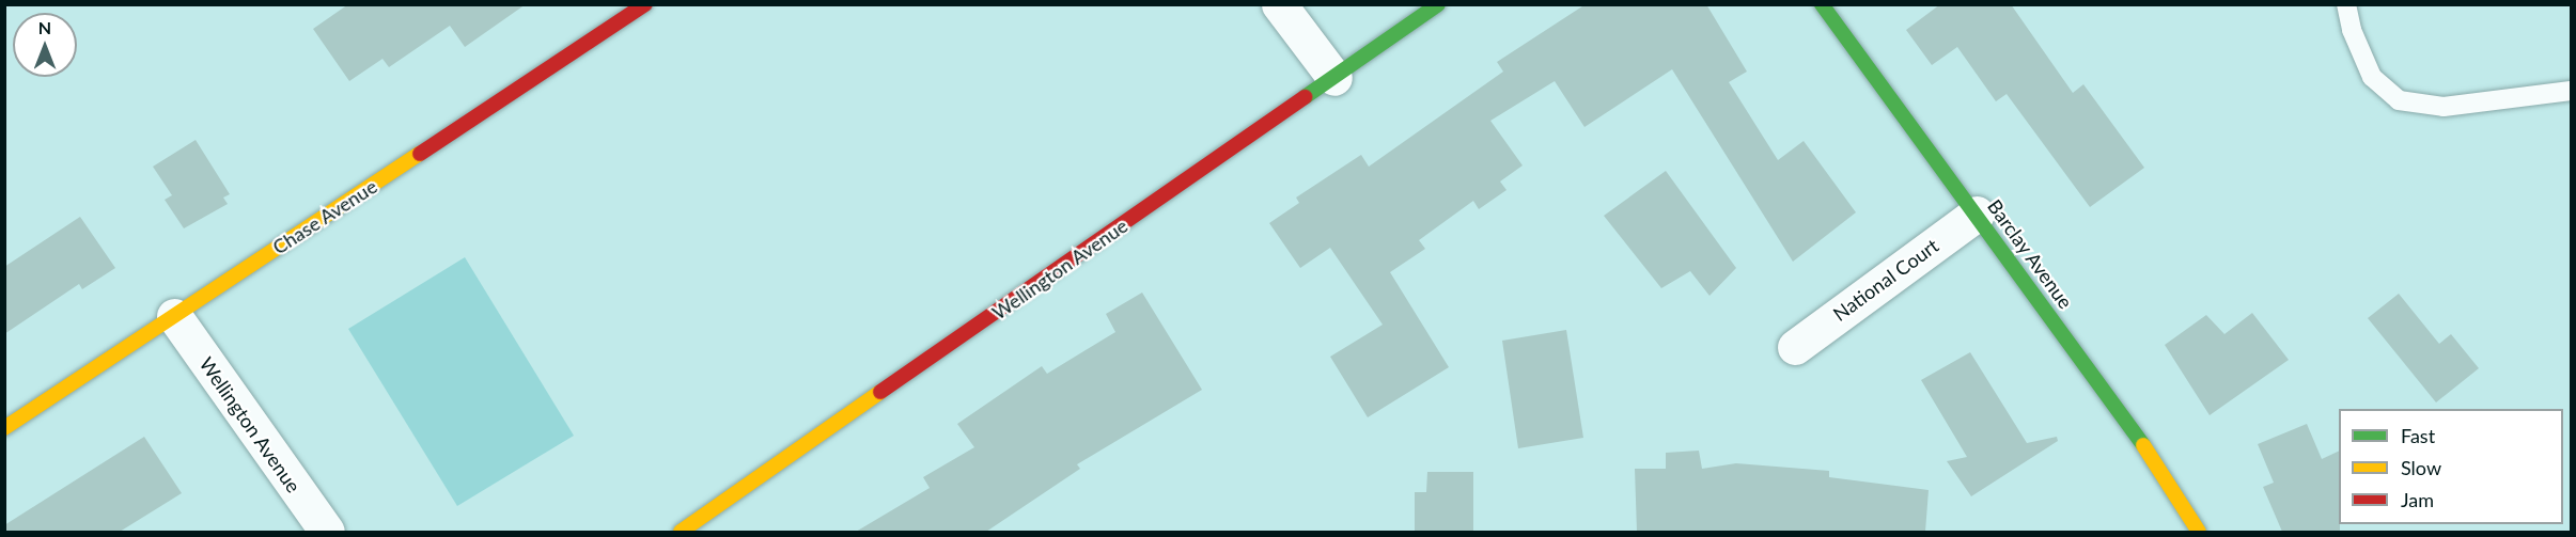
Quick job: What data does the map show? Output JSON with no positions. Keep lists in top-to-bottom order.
{
  "streets": {
    "street": [
      "Chase Avenue",
      "Barclay Avenue",
      "Wellington Avenue",
      "National Court"
    ]
  },
  "crossings": [
    ["Chase Avenue", "Wellington Avenue"],
    ["Barclay Avenue", "National Court"]
  ],
  "legend": ["Fast", "Slow", "Jam"],
  "north": "top"
}
